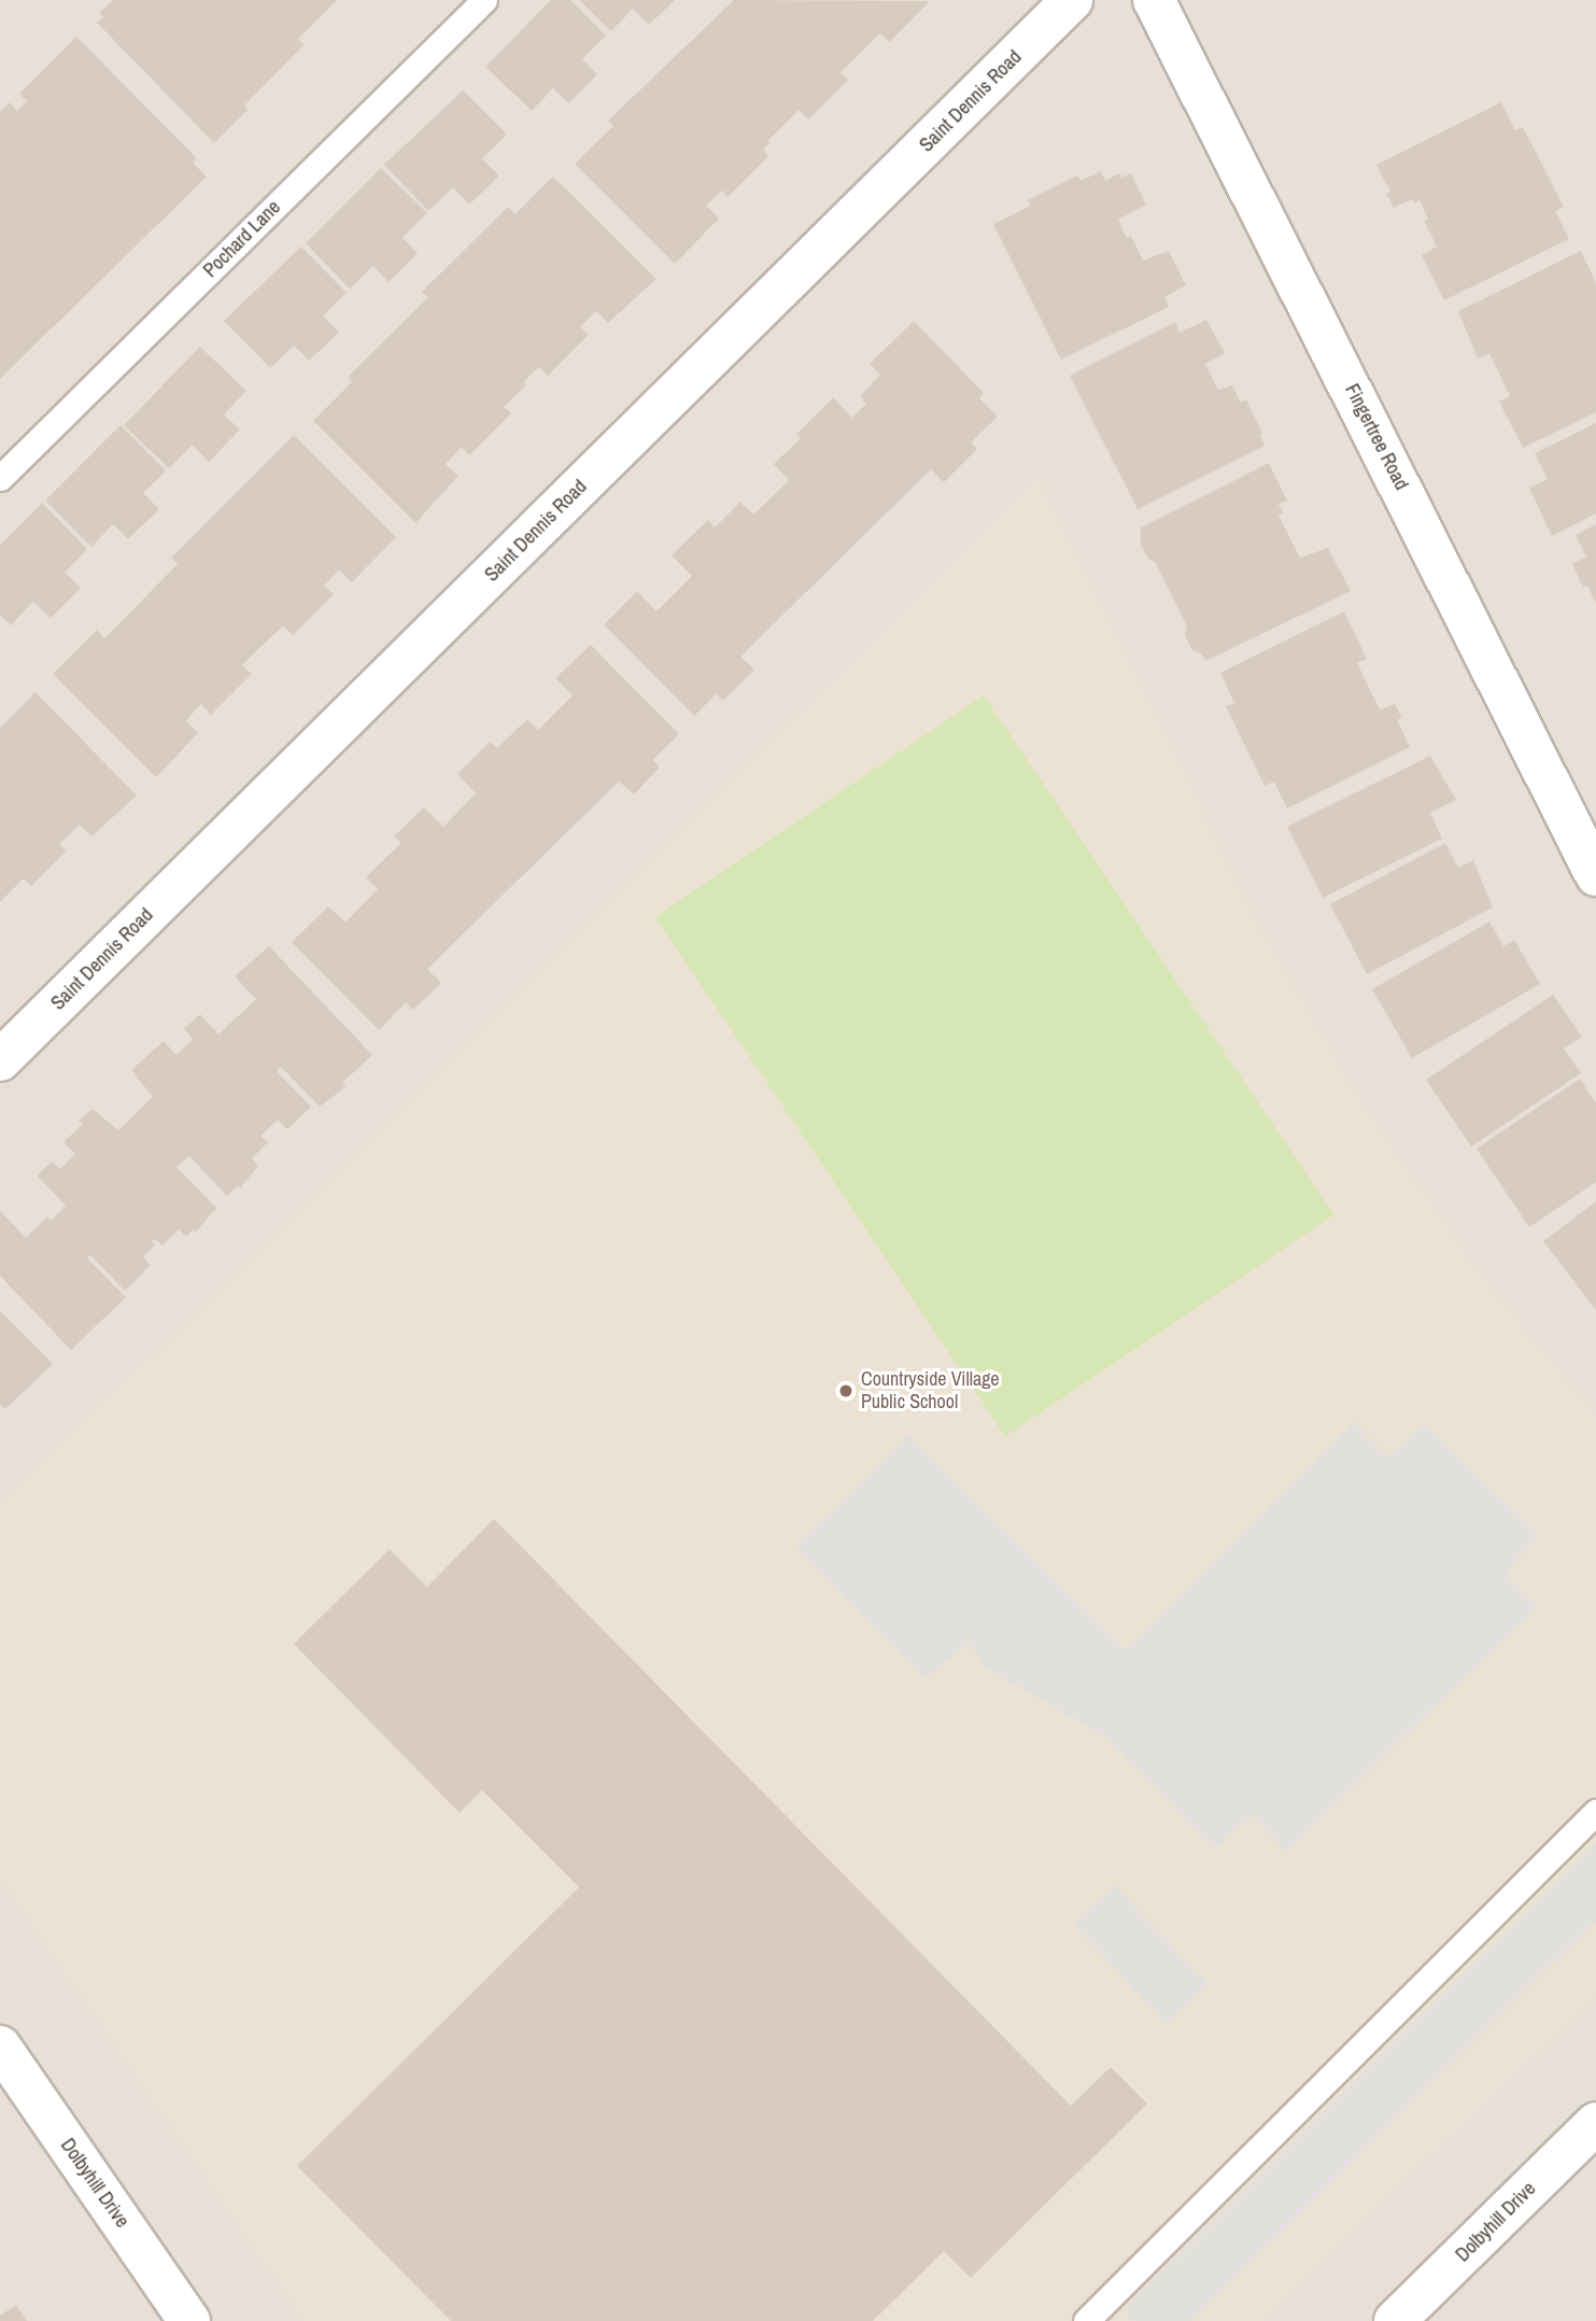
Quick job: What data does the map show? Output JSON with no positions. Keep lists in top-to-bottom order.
{
  "streets": {
    "street": ["Saint Dennis Road", "Fingertree Road", "Dolbyhill Drive"],
    "lane": ["Pochard Lane"]
  },
  "places": ["Countryside Village Public School"]
}
